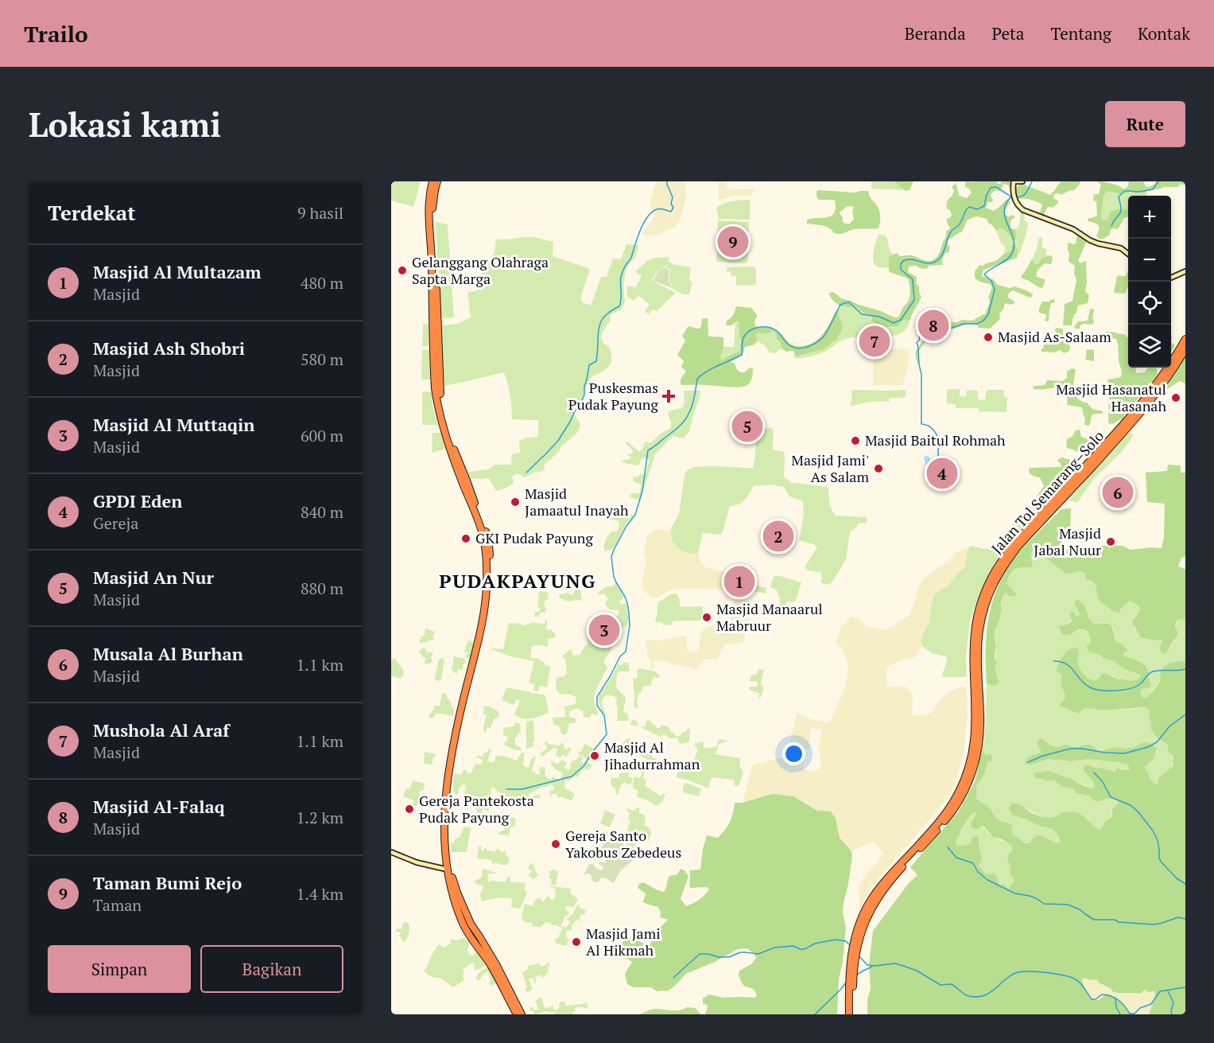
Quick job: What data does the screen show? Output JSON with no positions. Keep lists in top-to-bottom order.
{
  "streets": {
    "highway": ["Jalan Tol Semarang–Solo"]
  },
  "districts": ["PUDAKPAYUNG"],
  "places": {
    "other": [
      "Gelanggang Olahraga Sapta Marga",
      "Masjid As-Salaam",
      "Masjid Hasanatul Hasanah",
      "Masjid Baitul Rohmah",
      "Masjid Jami' As Salam",
      "Masjid Jamaatul Inayah",
      "GKI Pudak Payung",
      "Masjid Jabal Nuur",
      "Masjid Manaarul Mabruur",
      "Masjid Al Jihadurrahman",
      "Gereja Pantekosta Pudak Payung",
      "Gereja Santo Yakobus Zebedeus",
      "Masjid Jami Al Hikmah"
    ],
    "health": ["Puskesmas Pudak Payung"]
  },
  "page": {
    "header": "Trailo",
    "nav": [
      "Beranda",
      "Peta",
      "Tentang",
      "Kontak"
    ],
    "buttons": [
      "Rute",
      ["Simpan", "Bagikan"]
    ],
    "title": "Lokasi kami",
    "heading": ["Terdekat", "9 hasil"],
    "map_buttons": ["+", "−"],
    "pins": [
      "9",
      "8",
      "7",
      "5",
      "4",
      "6",
      "2",
      "1",
      "3"
    ],
    "list": [
      {
        "mark": "1",
        "name": "Masjid Al Multazam",
        "note": "Masjid",
        "value": "480 m"
      },
      {
        "mark": "2",
        "name": "Masjid Ash Shobri",
        "note": "Masjid",
        "value": "580 m"
      },
      {
        "mark": "3",
        "name": "Masjid Al Muttaqin",
        "note": "Masjid",
        "value": "600 m"
      },
      {
        "mark": "4",
        "name": "GPDI Eden",
        "note": "Gereja",
        "value": "840 m"
      },
      {
        "mark": "5",
        "name": "Masjid An Nur",
        "note": "Masjid",
        "value": "880 m"
      },
      {
        "mark": "6",
        "name": "Musala Al Burhan",
        "note": "Masjid",
        "value": "1.1 km"
      },
      {
        "mark": "7",
        "name": "Mushola Al Araf",
        "note": "Masjid",
        "value": "1.1 km"
      },
      {
        "mark": "8",
        "name": "Masjid Al-Falaq",
        "note": "Masjid",
        "value": "1.2 km"
      },
      {
        "mark": "9",
        "name": "Taman Bumi Rejo",
        "note": "Taman",
        "value": "1.4 km"
      }
    ]
  }
}
